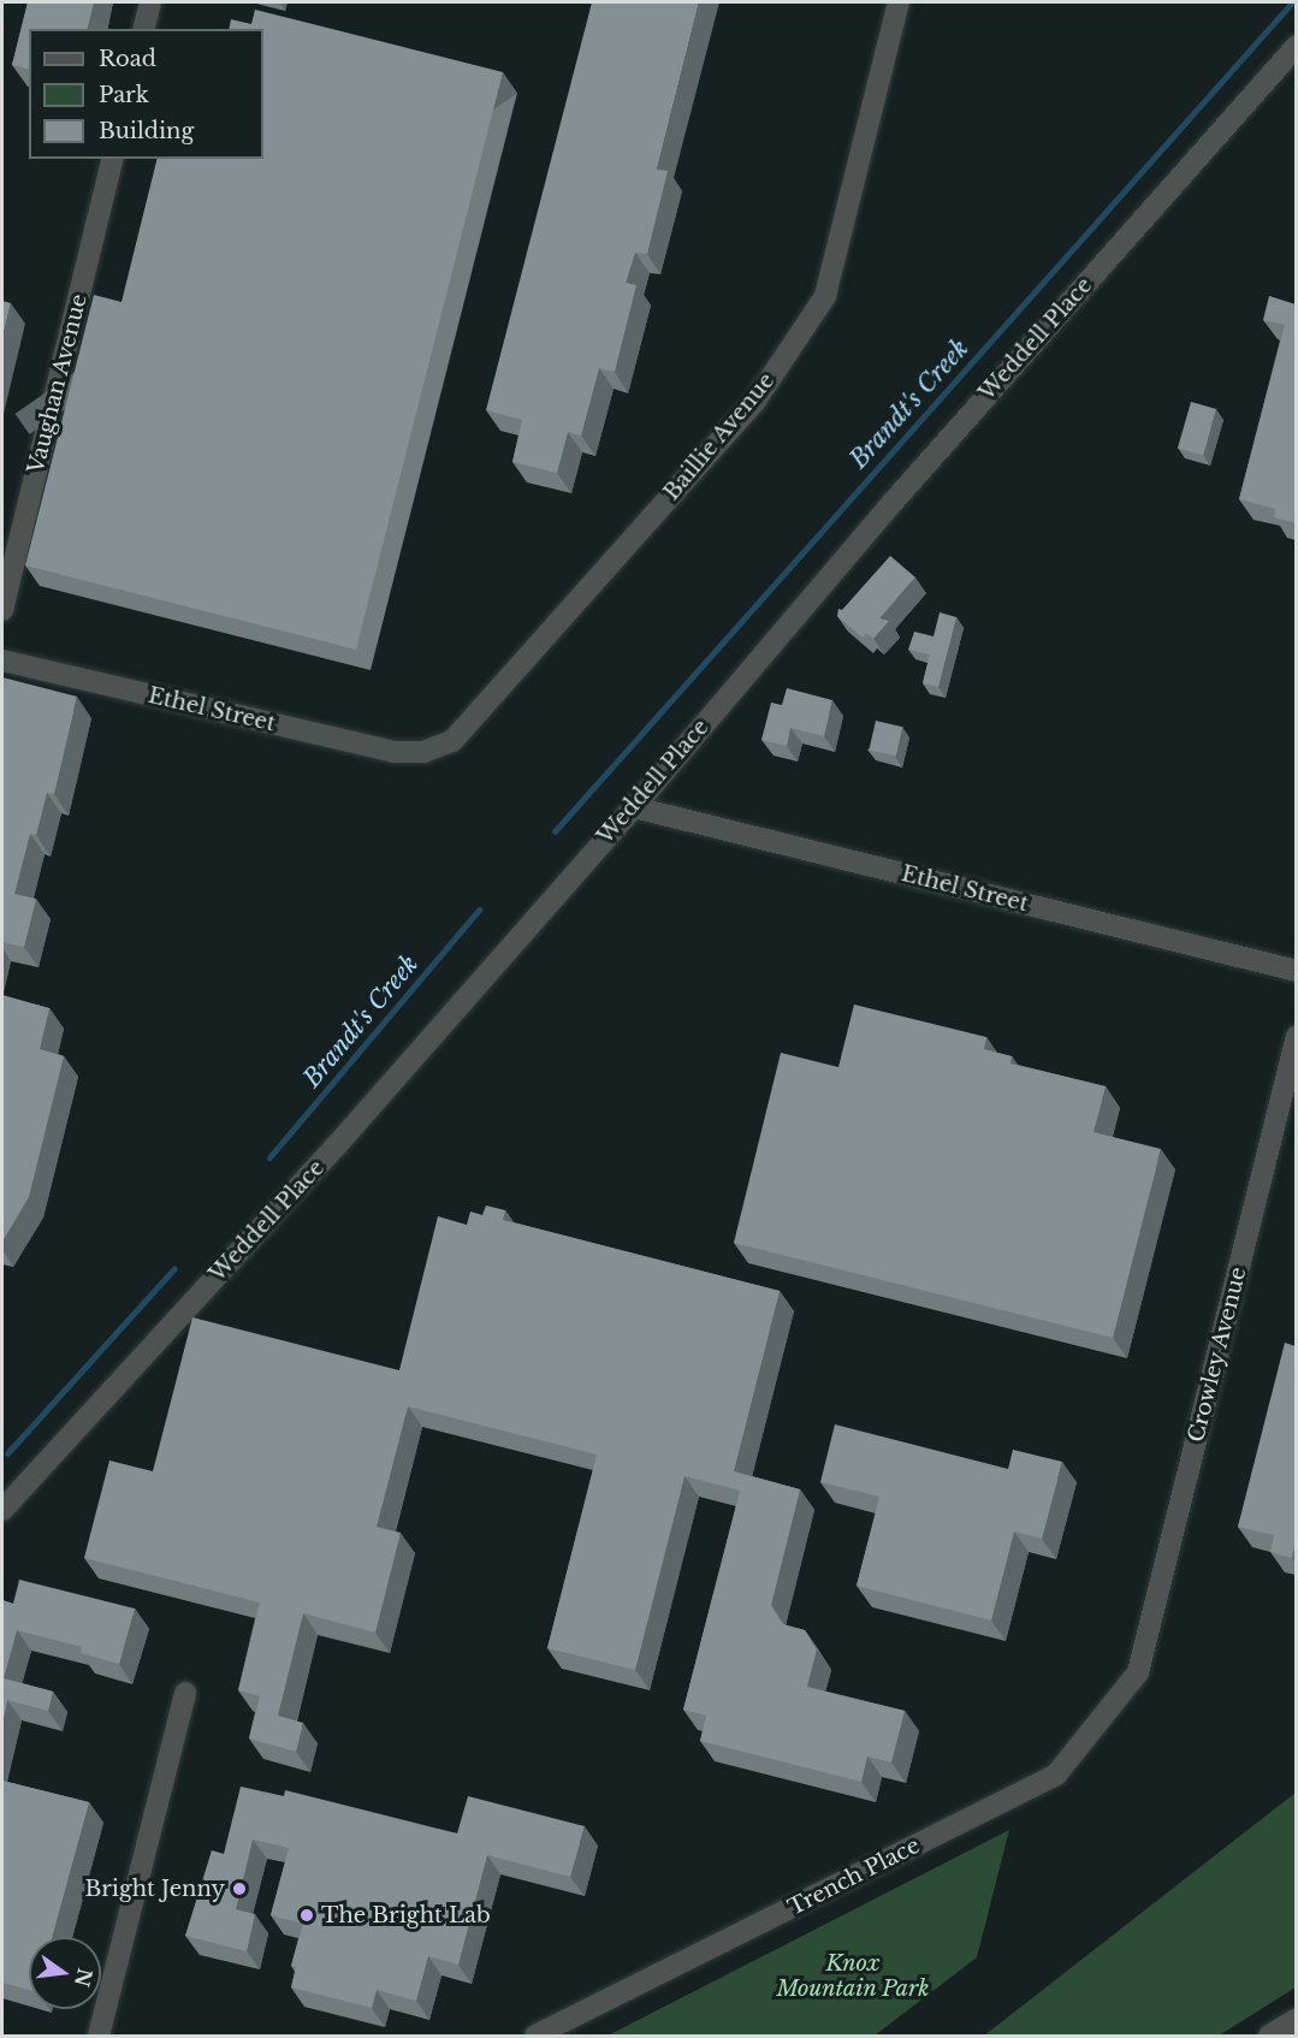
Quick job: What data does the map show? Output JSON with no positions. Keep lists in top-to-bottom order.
{
  "streets": {
    "street": [
      "Weddell Place",
      "Vaughan Avenue",
      "Baillie Avenue",
      "Ethel Street",
      "Crowley Avenue",
      "Trench Place"
    ]
  },
  "crossings": [
    ["Weddell Place", "Ethel Street"],
    ["Baillie Avenue", "Ethel Street"],
    ["Crowley Avenue", "Trench Place"]
  ],
  "water": ["Brandt's Creek"],
  "parks": ["Knox Mountain Park"],
  "places": ["Bright Jenny", "The Bright Lab"],
  "legend": ["Road", "Park", "Building"],
  "north": "right"
}
